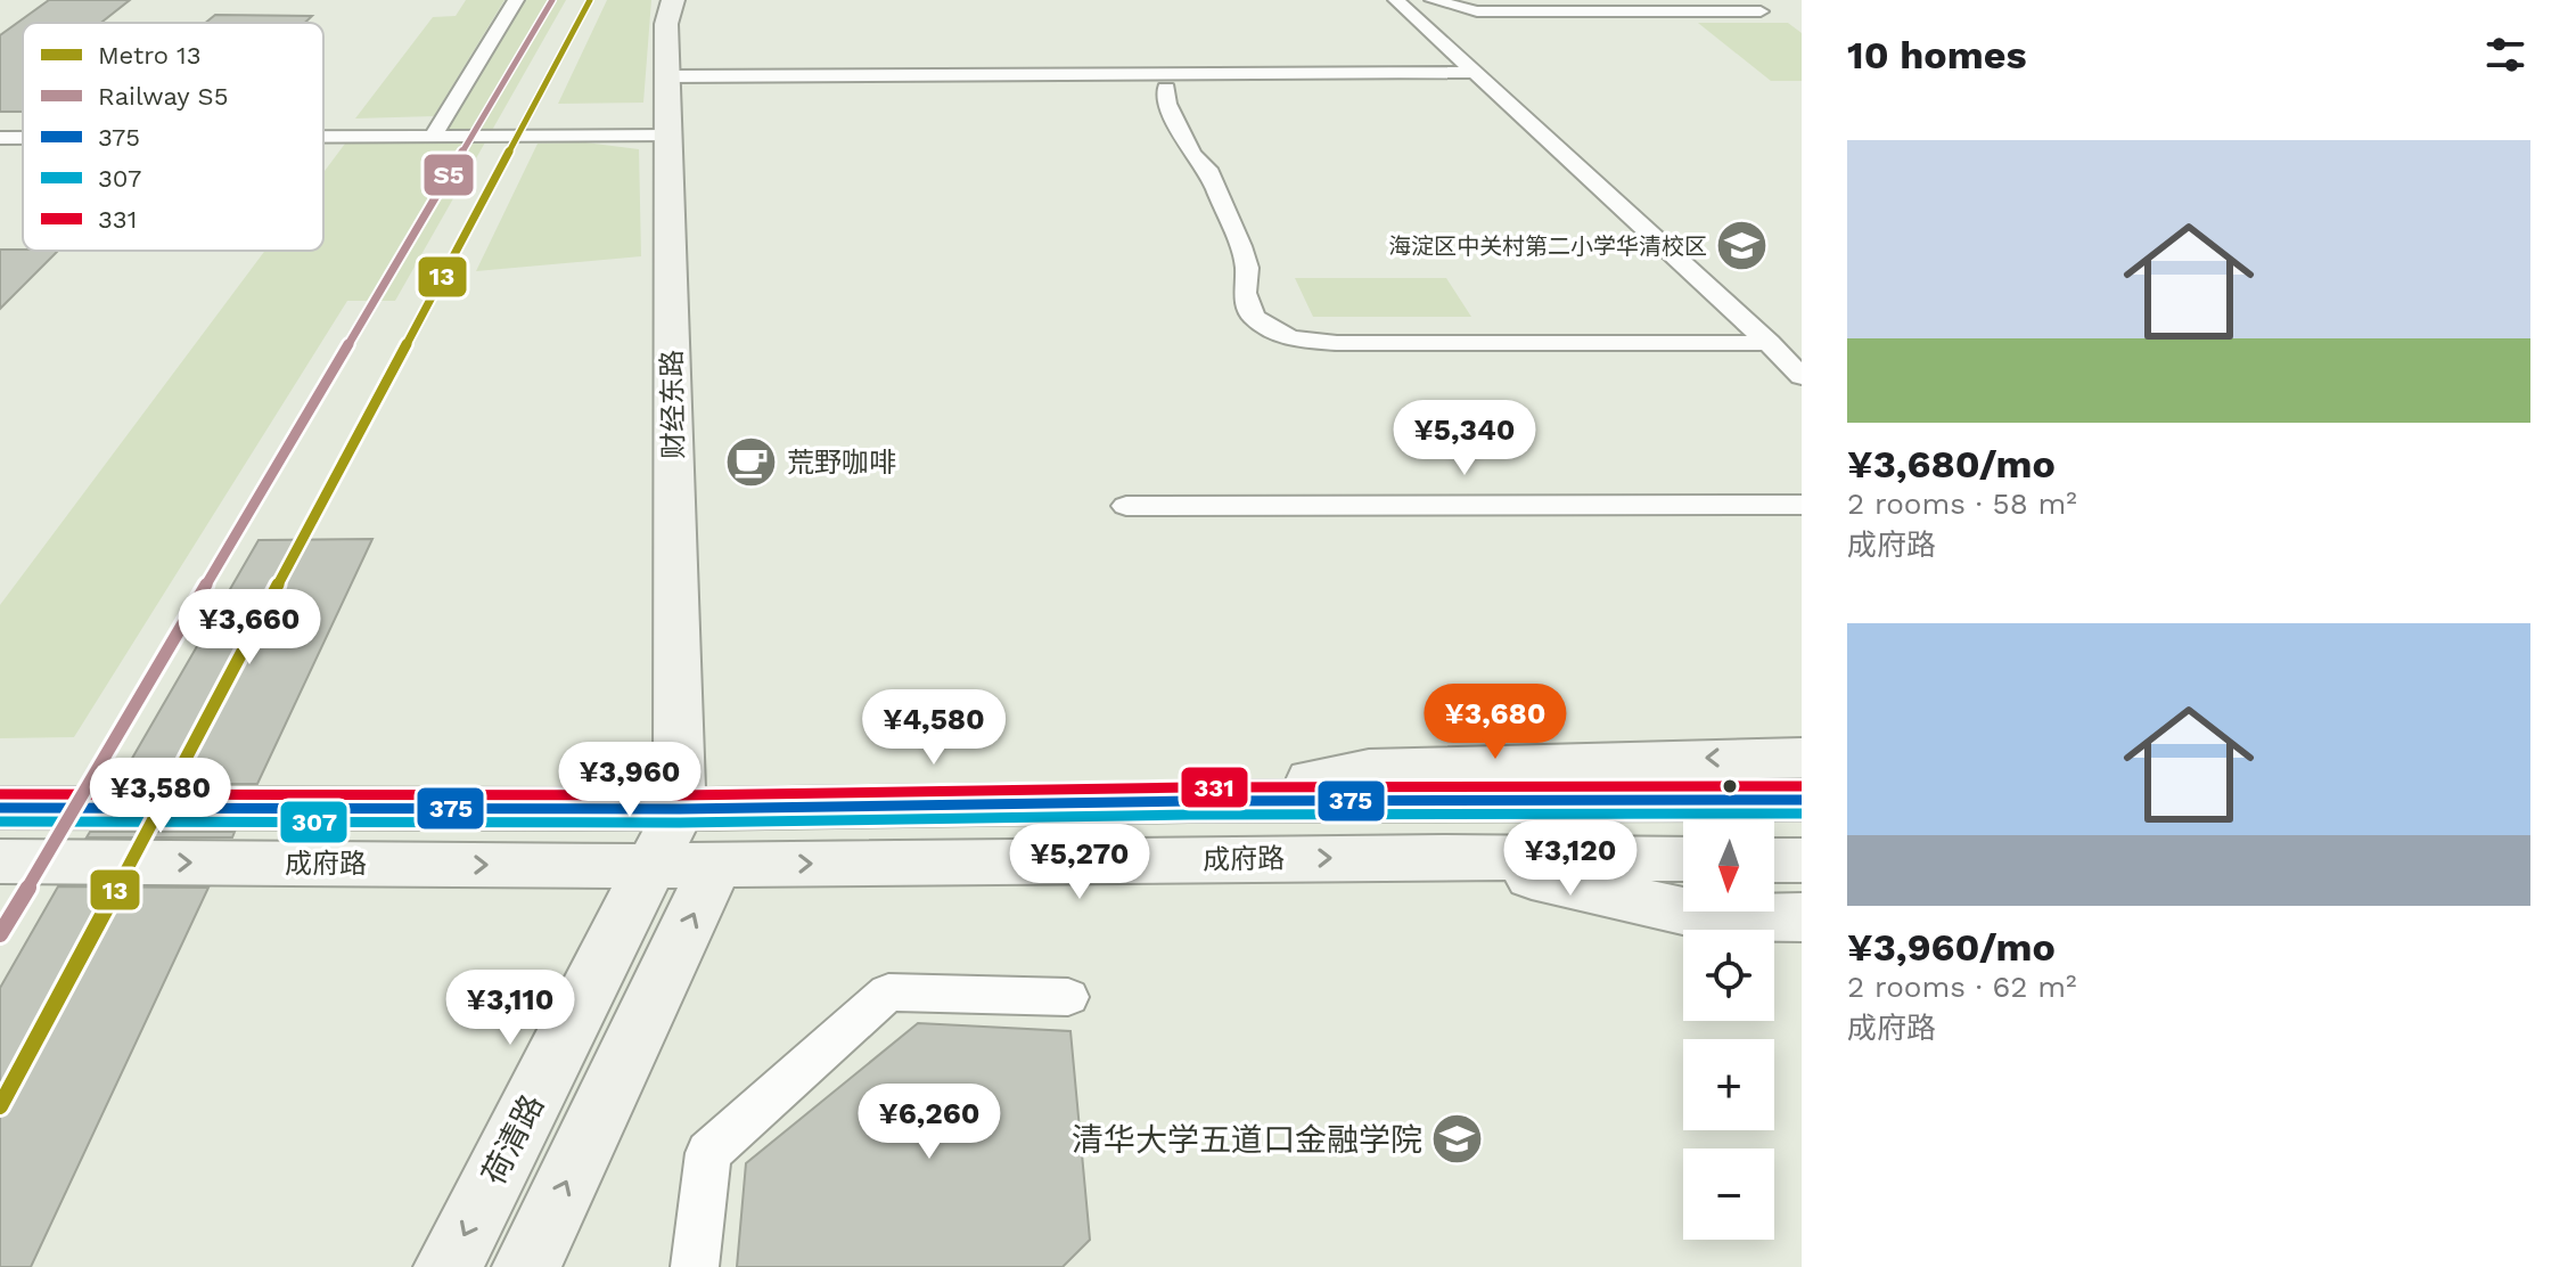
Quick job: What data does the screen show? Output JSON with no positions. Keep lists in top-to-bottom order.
{
  "streets": {
    "main road": ["财经东路", "成府路", "荷清路"]
  },
  "crossings": [
    ["财经东路", "成府路"],
    ["财经东路", "荷清路"],
    ["成府路", "荷清路"]
  ],
  "places": {
    "school or university": ["海淀区中关村第二小学华清校区", "清华大学五道口金融学院"],
    "cafe": ["荒野咖啡"]
  },
  "lines": [
    "metro line 13",
    "rail line S5",
    "transit line 331",
    "transit line 375",
    "transit line 307"
  ],
  "legend": [
    "Metro 13",
    "Railway S5",
    "375",
    "307",
    "331"
  ],
  "north": "bottom",
  "page": {
    "heading": "10 homes",
    "list": [
      {
        "name": "¥3,680/mo",
        "note": "2 rooms · 58 m² · 成府路"
      },
      {
        "name": "¥3,960/mo",
        "note": "2 rooms · 62 m² · 成府路"
      }
    ],
    "price": [
      "¥5,340",
      "¥3,660",
      "¥3,680",
      "¥4,580",
      "¥3,960",
      "¥3,580",
      "¥3,120",
      "¥5,270",
      "¥3,110",
      "¥6,260"
    ],
    "map_buttons": ["+", "−"]
  }
}
